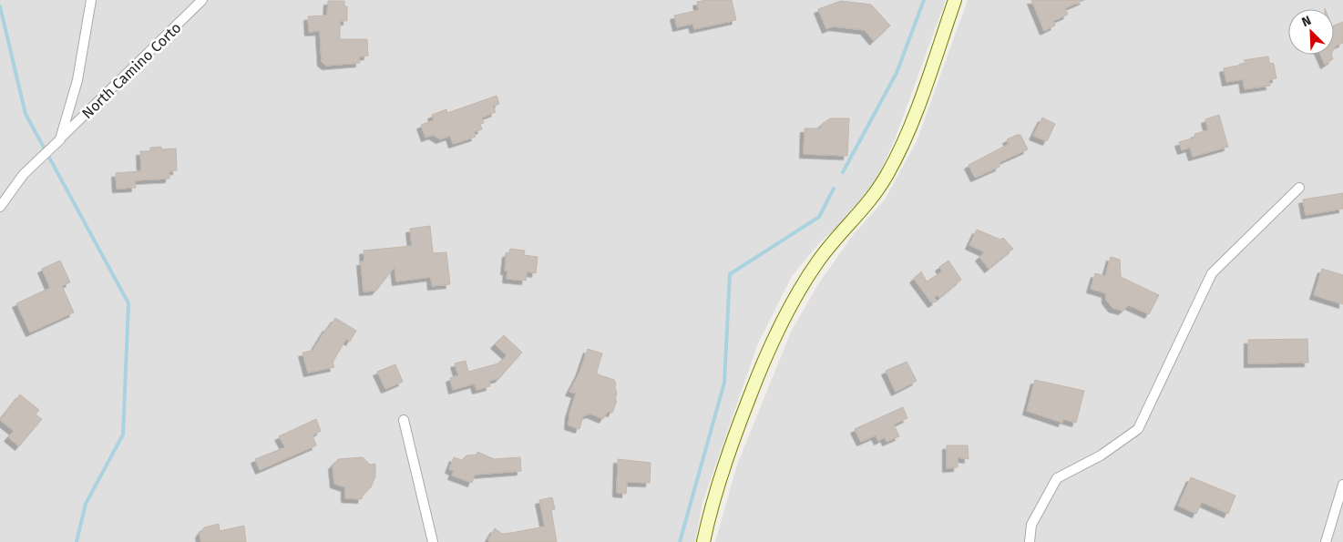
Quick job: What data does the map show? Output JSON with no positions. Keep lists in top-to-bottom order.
{
  "streets": {
    "street": ["North Camino Corto"]
  },
  "north": "top left"
}
